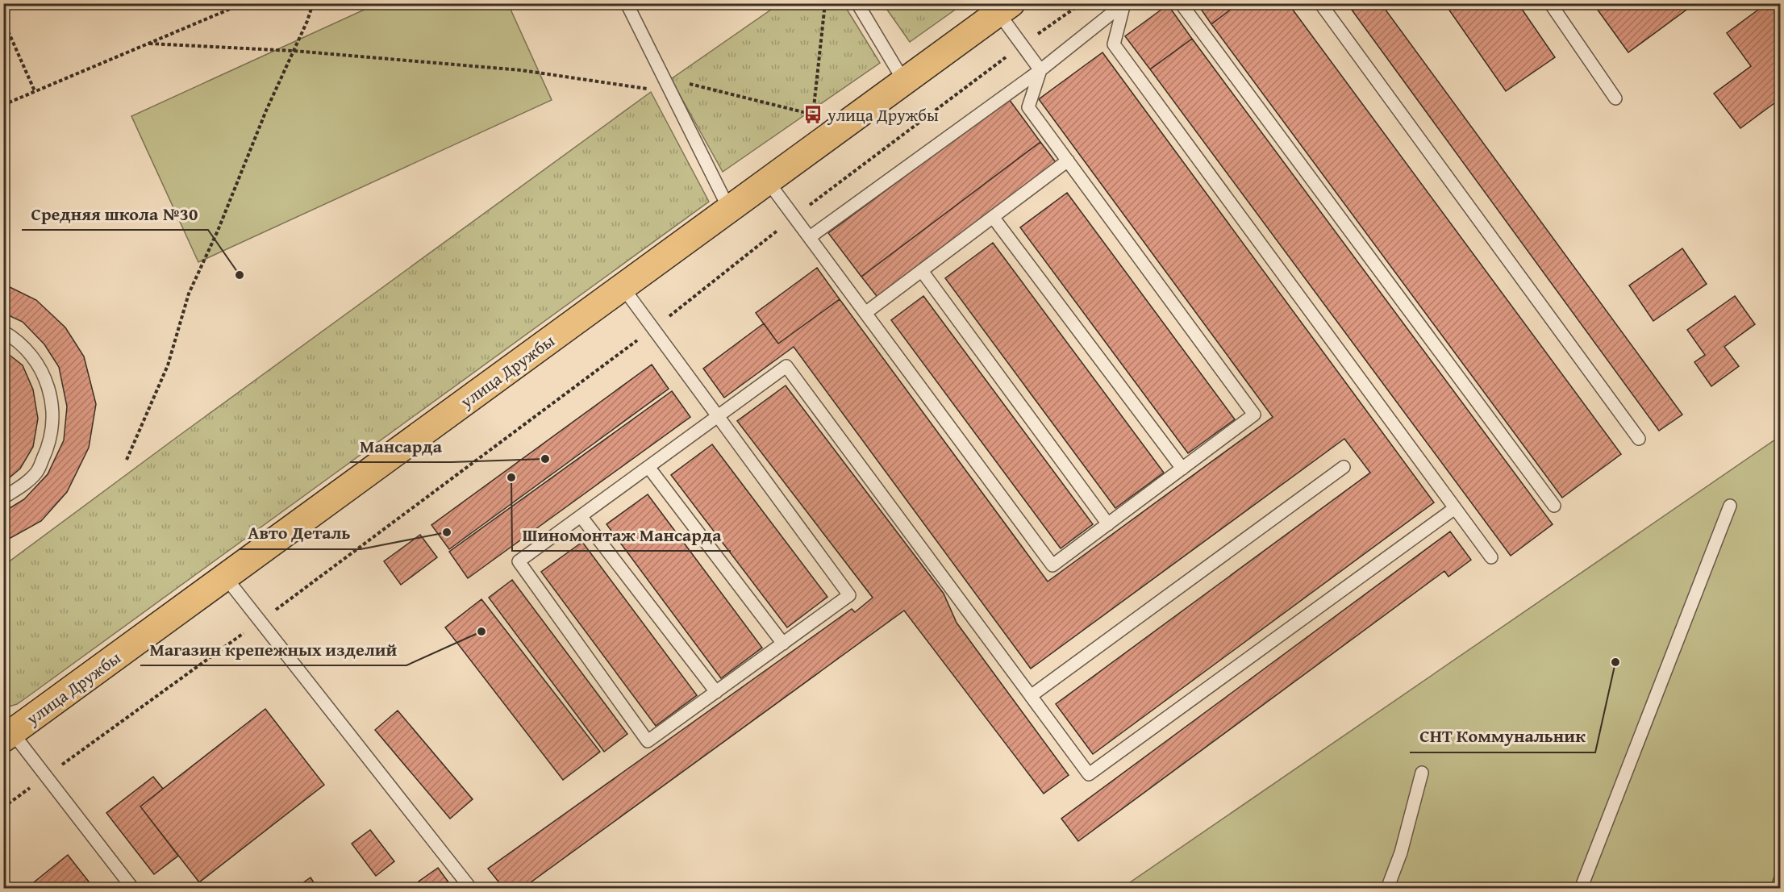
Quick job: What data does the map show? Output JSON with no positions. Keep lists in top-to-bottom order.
{
  "streets": {
    "main road": ["улица Дружбы"]
  },
  "places": {
    "bus stop": ["улица Дружбы"],
    "other": [
      "Средняя школа №30",
      "Мансарда",
      "Шиномонтаж Мансарда",
      "Авто Деталь",
      "Магазин крепежных изделий",
      "СНТ Коммунальник"
    ]
  }
}
